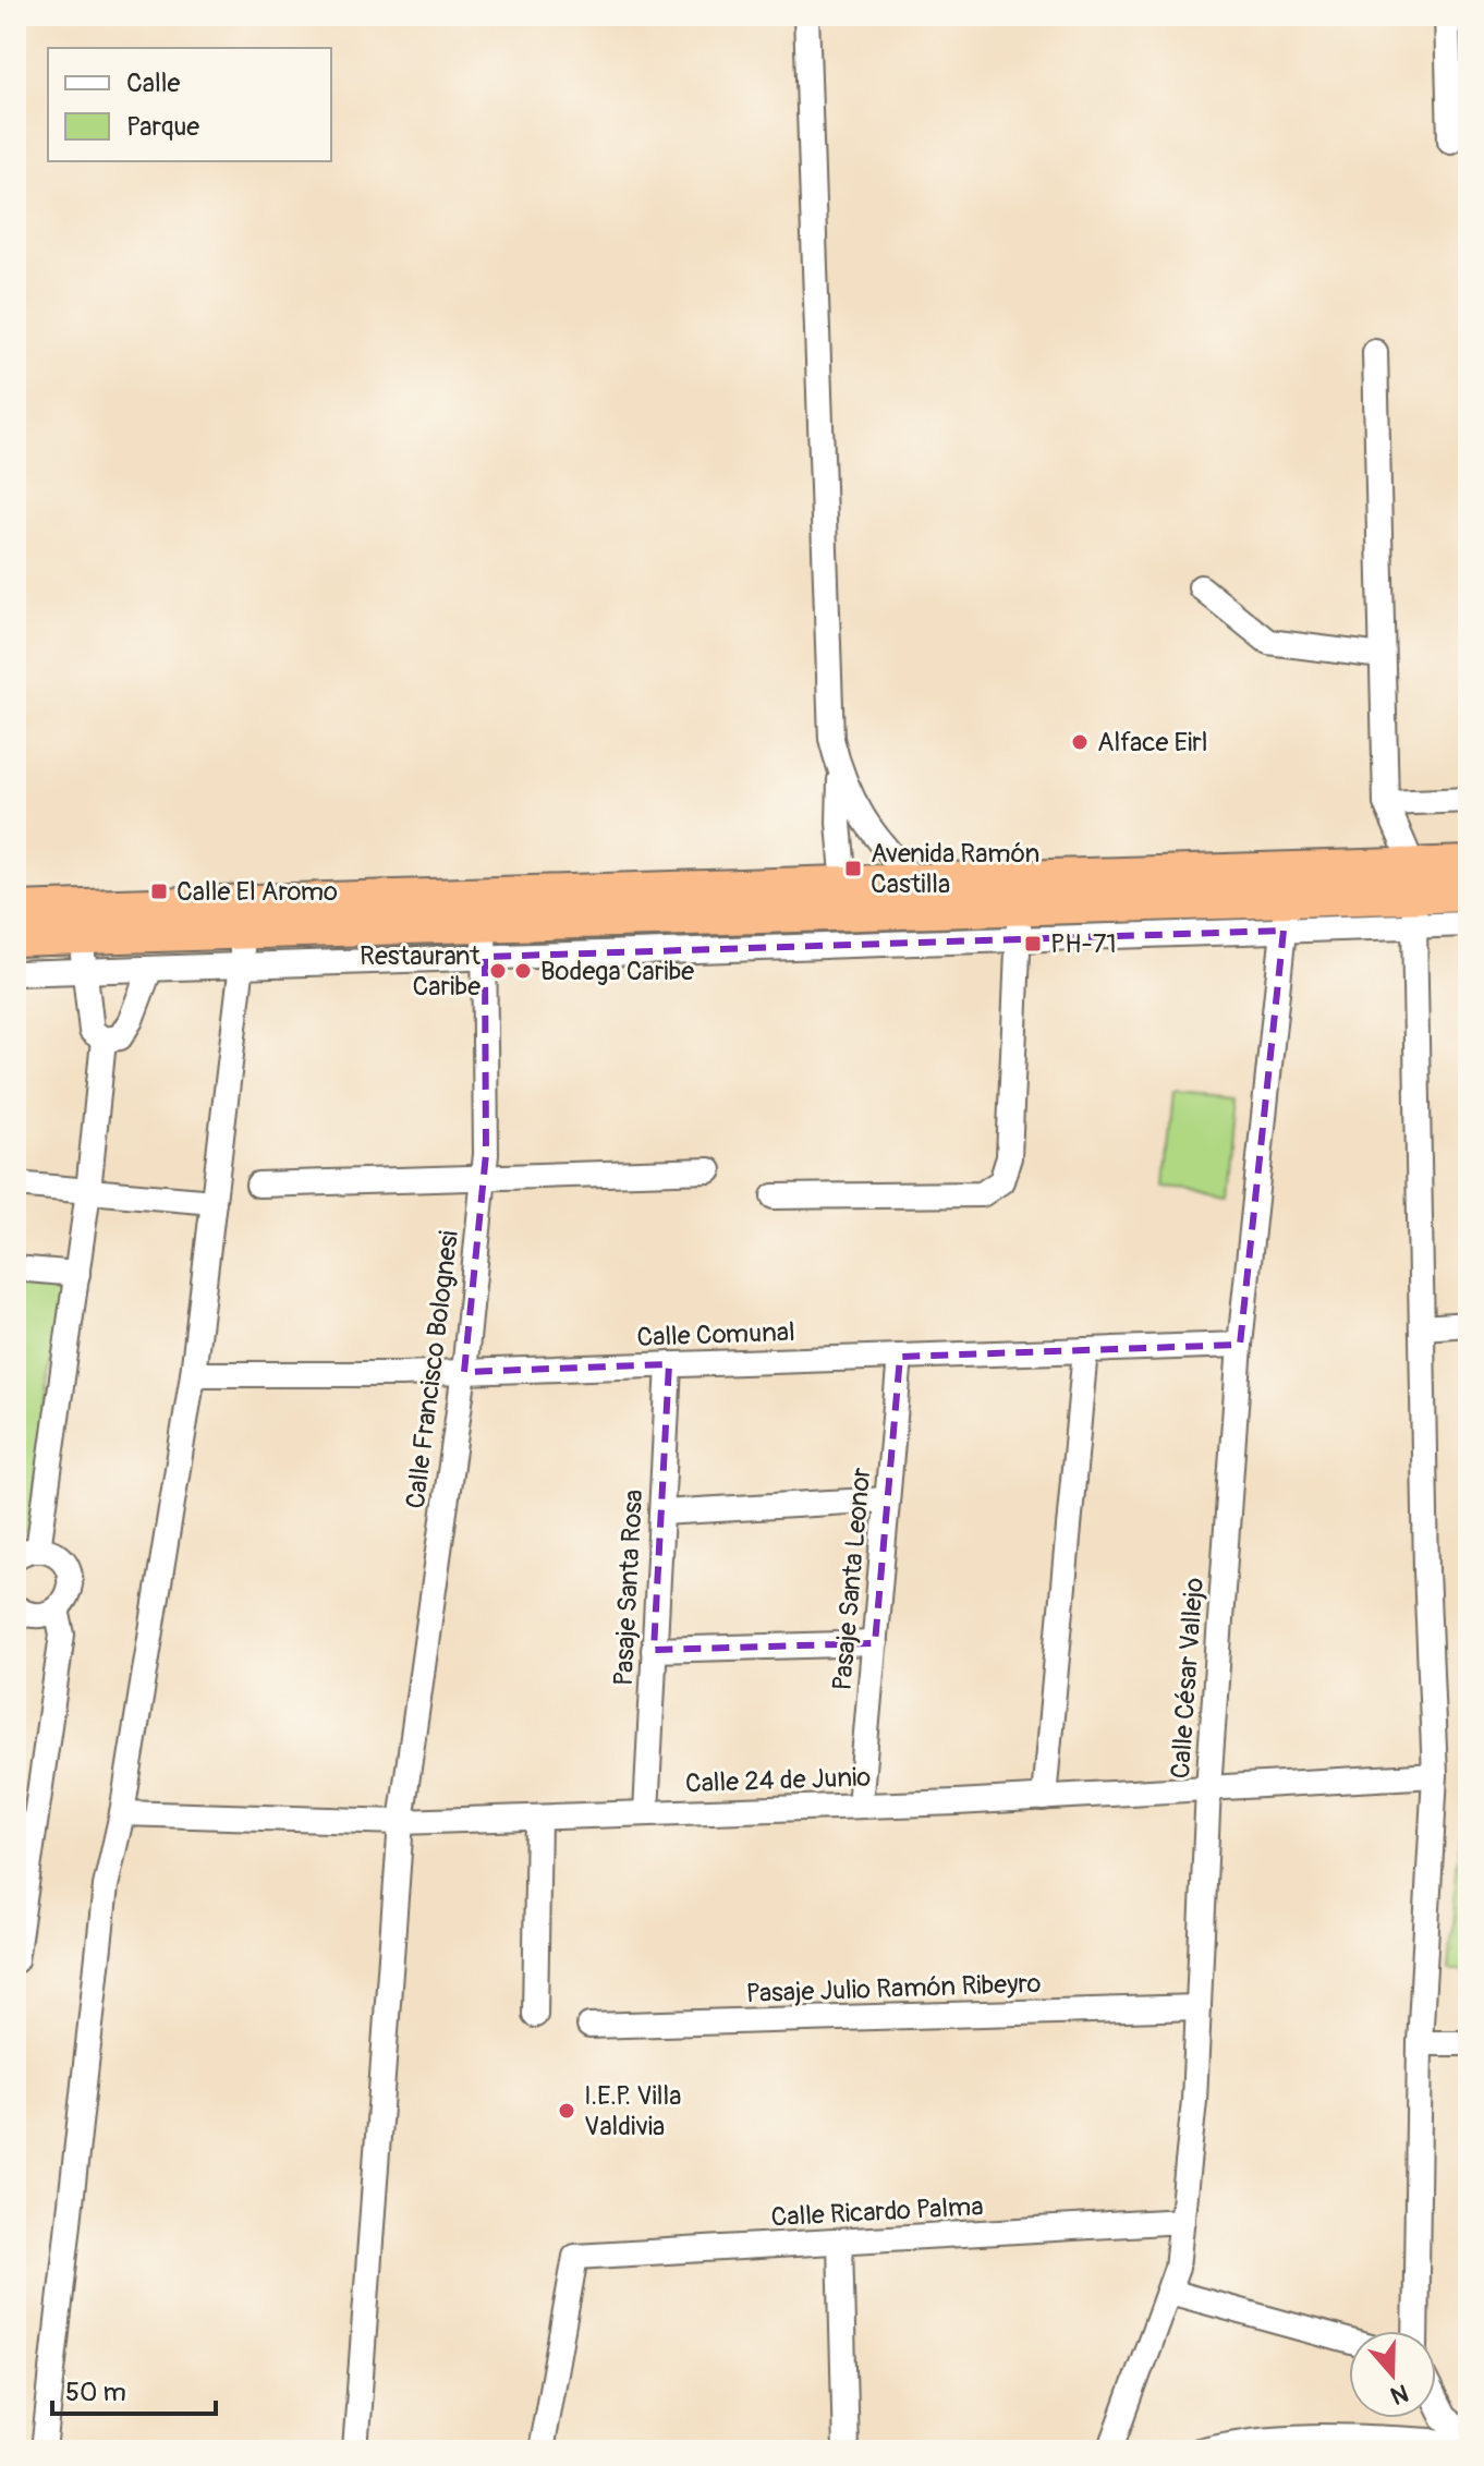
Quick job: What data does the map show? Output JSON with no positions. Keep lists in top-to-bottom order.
{
  "streets": {
    "street": [
      "Calle Comunal",
      "Calle Francisco Bolognesi",
      "Pasaje Santa Leonor",
      "Pasaje Santa Rosa",
      "Calle César Vallejo",
      "Calle 24 de Junio",
      "Pasaje Julio Ramón Ribeyro",
      "Calle Ricardo Palma"
    ]
  },
  "crossings": [
    ["Calle Comunal", "Calle Francisco Bolognesi"],
    ["Calle Comunal", "Pasaje Santa Leonor"],
    ["Calle Comunal", "Pasaje Santa Rosa"],
    ["Calle Comunal", "Calle César Vallejo"],
    ["Calle Francisco Bolognesi", "Calle 24 de Junio"],
    ["Pasaje Santa Leonor", "Calle 24 de Junio"],
    ["Pasaje Santa Rosa", "Calle 24 de Junio"],
    ["Calle César Vallejo", "Calle 24 de Junio"],
    ["Calle César Vallejo", "Pasaje Julio Ramón Ribeyro"],
    ["Calle César Vallejo", "Calle Ricardo Palma"]
  ],
  "places": {
    "other": [
      "Alface Eirl",
      "Restaurant Caribe",
      "Bodega Caribe",
      "I.E.P. Villa Valdivia"
    ],
    "transit": ["Avenida Ramón Castilla", "Calle El Aromo", "PH-71"]
  },
  "legend": ["Calle", "Parque"],
  "scale_bar": "50 m",
  "north": "bottom"
}
